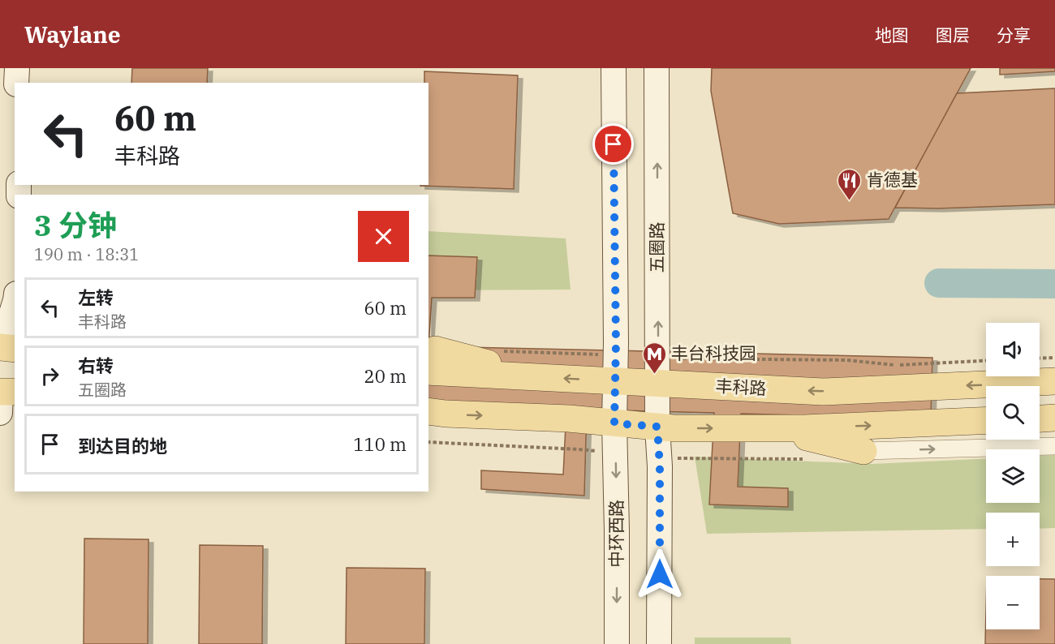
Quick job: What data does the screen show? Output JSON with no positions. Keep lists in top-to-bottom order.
{
  "streets": {
    "main road": ["五圈路", "丰科路", "中环西路"]
  },
  "crossings": [
    ["五圈路", "丰科路"]
  ],
  "places": {
    "restaurant": ["肯德基"],
    "metro station": ["丰台科技园"]
  },
  "page": {
    "header": "Waylane",
    "nav": ["地图", "图层", "分享"],
    "turn": ["60 m", "丰科路"],
    "heading": ["3 分钟", "190 m · 18:31"],
    "list": [
      {
        "name": "左转",
        "note": "丰科路",
        "value": "60 m"
      },
      {
        "name": "右转",
        "note": "五圈路",
        "value": "20 m"
      },
      {
        "name": "到达目的地",
        "value": "110 m"
      }
    ],
    "map_buttons": ["+", "−"]
  }
}
